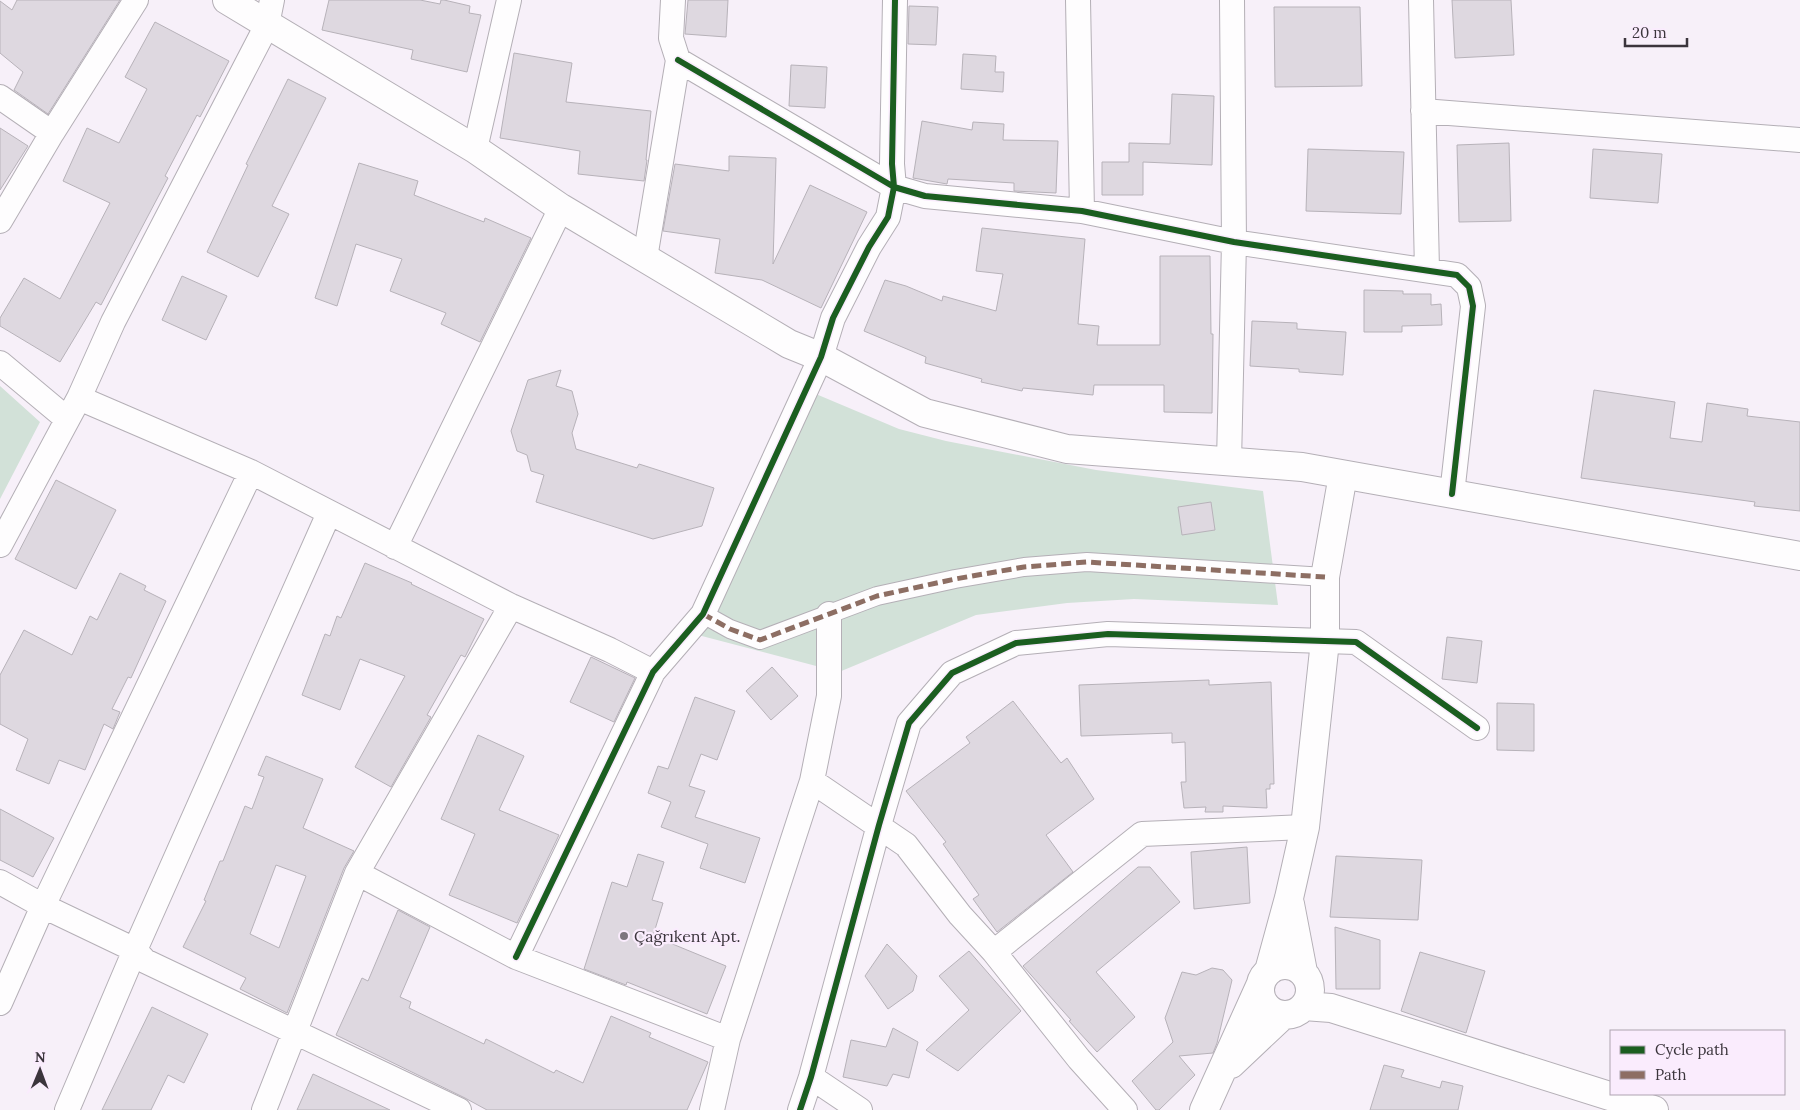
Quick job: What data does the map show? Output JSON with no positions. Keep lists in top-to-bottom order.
{
  "places": ["Çağrıkent Apt."],
  "legend": ["Cycle path", "Path"],
  "scale_bar": "20 m",
  "north": "top"
}
